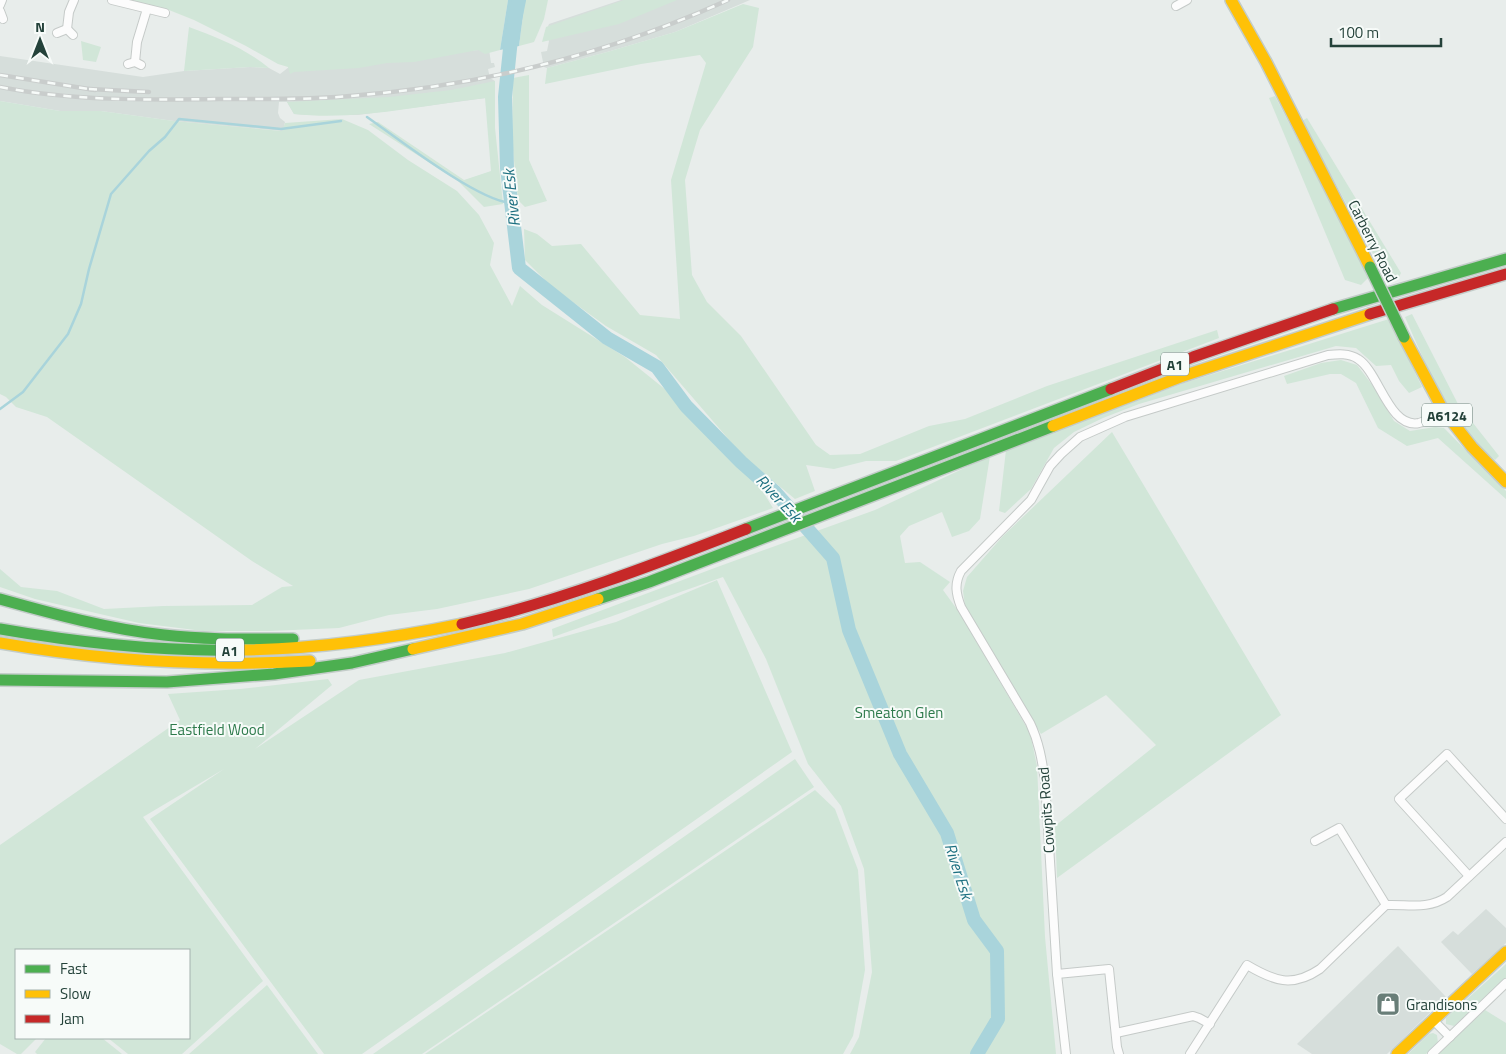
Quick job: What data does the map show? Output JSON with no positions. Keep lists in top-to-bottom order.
{
  "streets": {
    "main road": ["Carberry Road", "A1", "A6124"],
    "street": ["Cowpits Road"]
  },
  "crossings": [
    ["Carberry Road", "Cowpits Road"]
  ],
  "water": ["River Esk"],
  "parks": ["Smeaton Glen", "Eastfield Wood"],
  "places": {
    "shop": ["Grandisons"]
  },
  "legend": ["Fast", "Slow", "Jam"],
  "scale_bar": "100 m",
  "north": "top"
}
